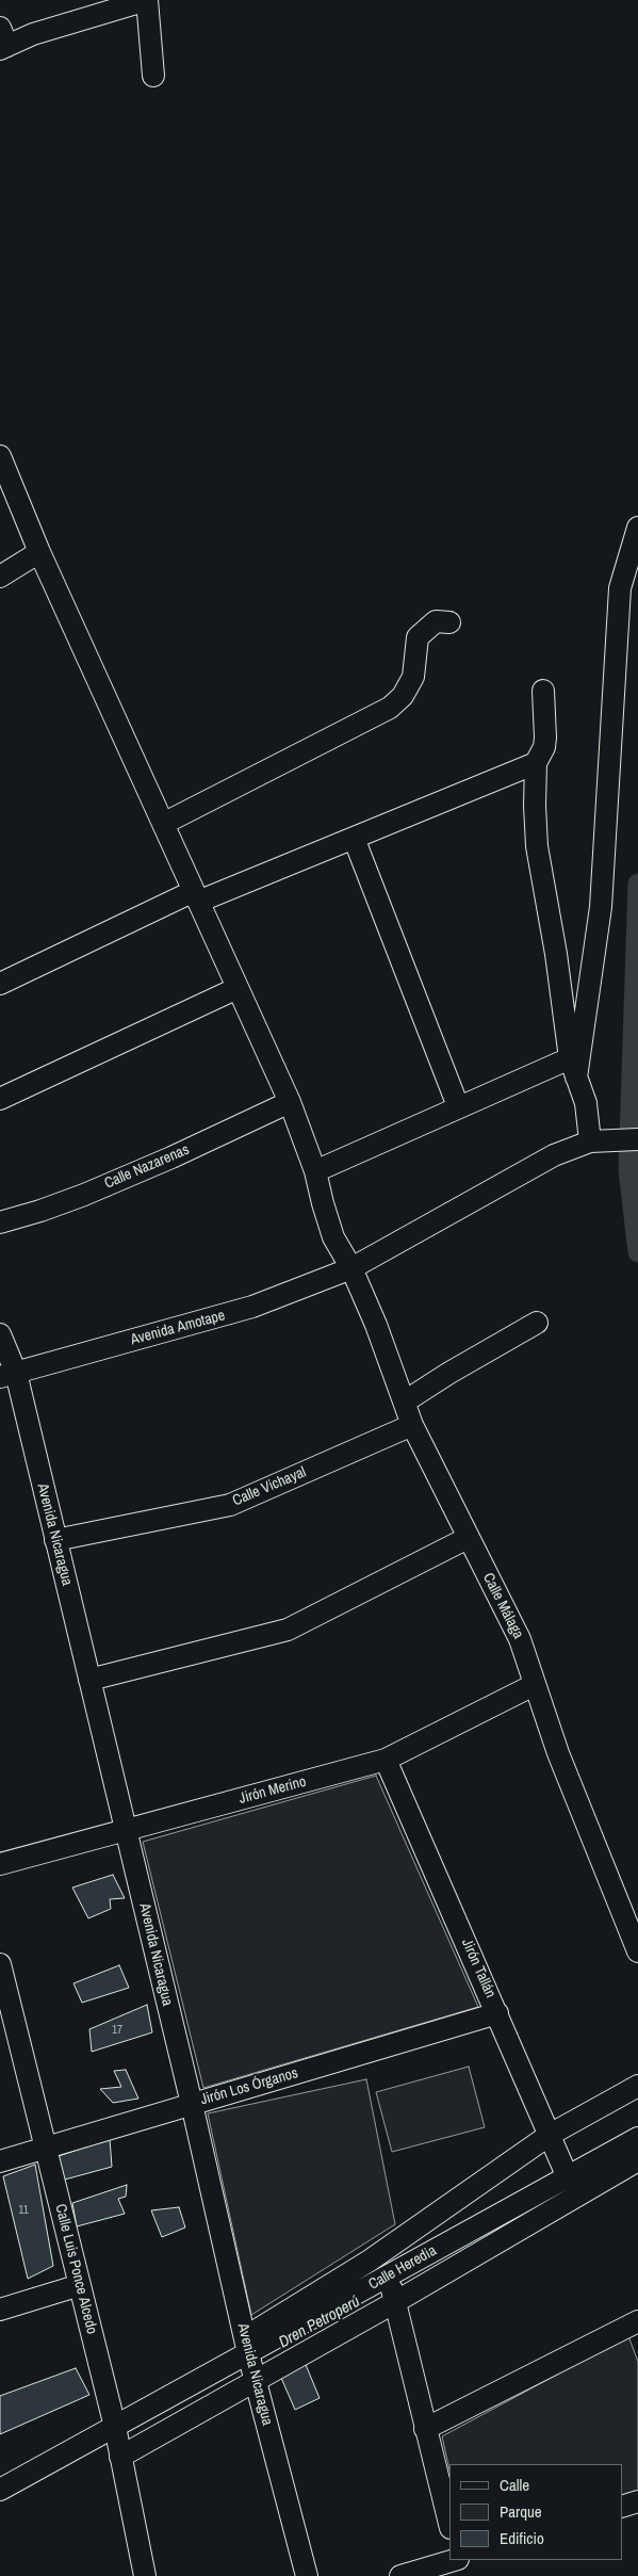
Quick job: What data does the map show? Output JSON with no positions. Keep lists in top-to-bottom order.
{
  "streets": {
    "street": [
      "Calle Nazarenas",
      "Avenida Amotape",
      "Calle Vichayal",
      "Avenida Nicaragua",
      "Calle Málaga",
      "Jirón Merino",
      "Jirón Tallán",
      "Jirón Los Órganos",
      "Calle Heredia",
      "Calle Luis Ponce Alcedo"
    ]
  },
  "crossings": [
    ["Calle Nazarenas", "Calle Málaga"],
    ["Avenida Amotape", "Avenida Nicaragua"],
    ["Avenida Amotape", "Calle Málaga"],
    ["Calle Vichayal", "Avenida Nicaragua"],
    ["Calle Vichayal", "Calle Málaga"],
    ["Avenida Nicaragua", "Jirón Merino"],
    ["Avenida Nicaragua", "Jirón Los Órganos"],
    ["Avenida Nicaragua", "Calle Heredia"],
    ["Calle Málaga", "Jirón Merino"],
    ["Jirón Merino", "Jirón Tallán"],
    ["Jirón Tallán", "Jirón Los Órganos"],
    ["Jirón Tallán", "Calle Heredia"],
    ["Jirón Los Órganos", "Calle Luis Ponce Alcedo"],
    ["Calle Heredia", "Calle Luis Ponce Alcedo"]
  ],
  "water": ["Dren Petroperú"],
  "house_numbers": ["17", "11"],
  "legend": ["Calle", "Parque", "Edificio"]
}
